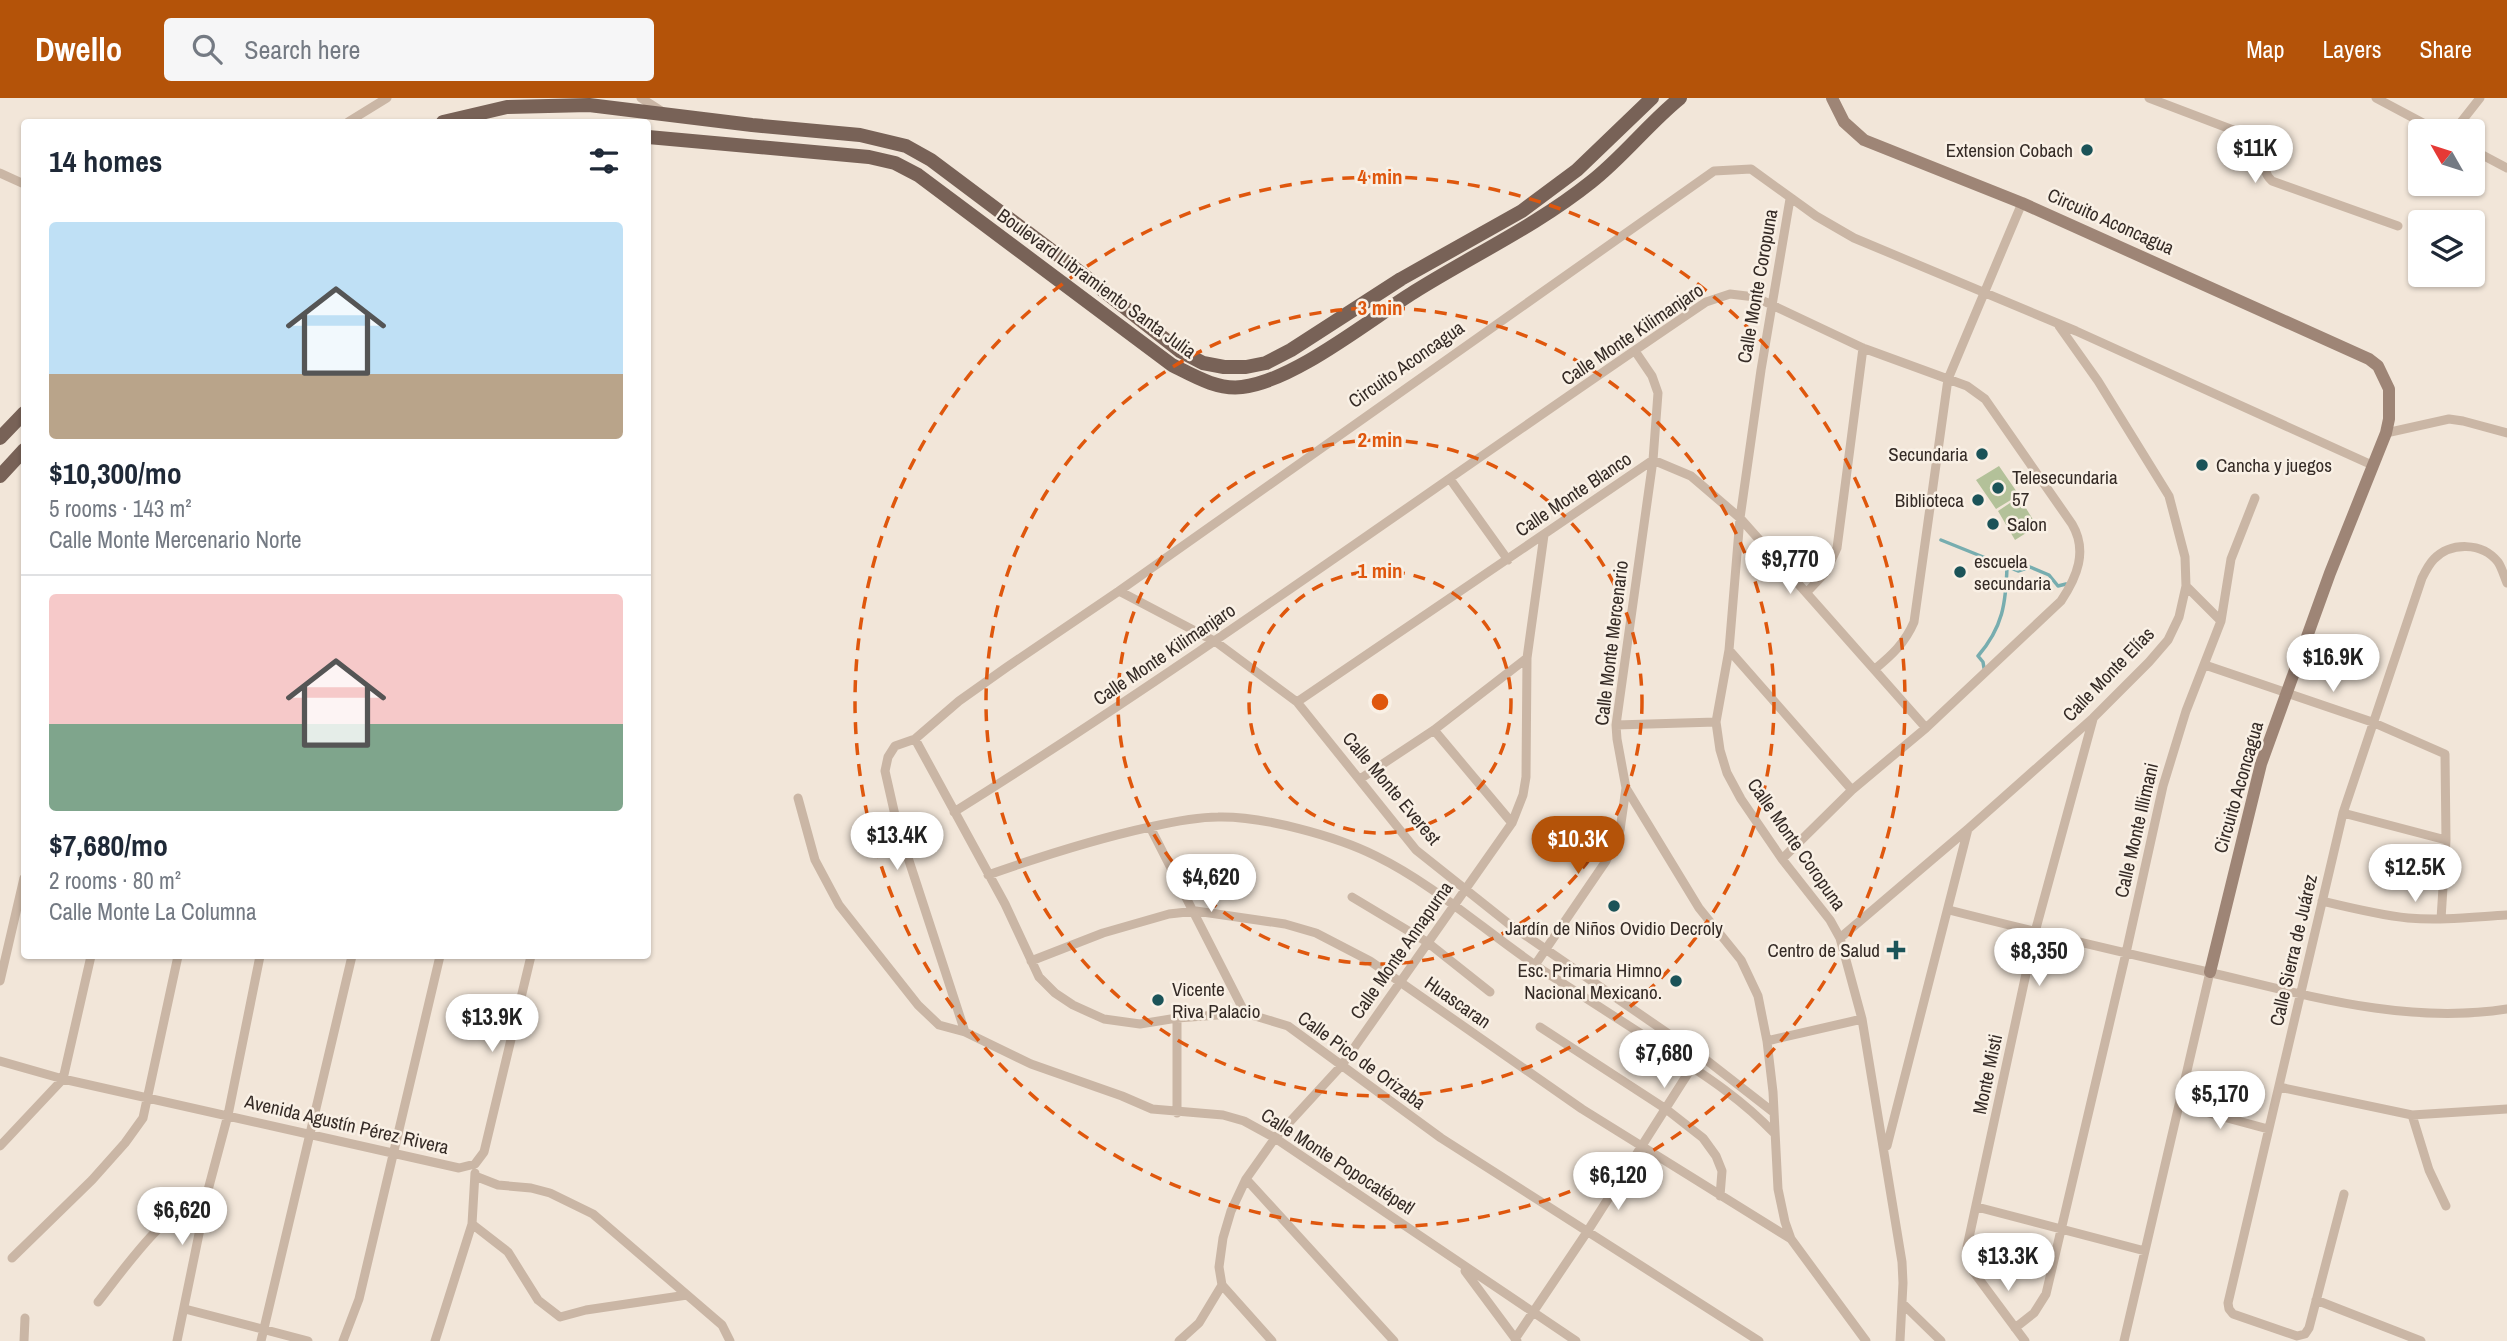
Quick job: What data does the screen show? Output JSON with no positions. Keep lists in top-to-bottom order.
{
  "streets": {
    "main road": ["Boulevard Libramiento Santa Julia"],
    "street": [
      "Circuito Aconcagua",
      "Calle Monte Coropuna",
      "Calle Monte Kilimanjaro",
      "Calle Monte Blanco",
      "Calle Monte Mercenario",
      "Calle Monte Elías",
      "Calle Monte Everest",
      "Calle Monte Illimani",
      "Calle Monte Annapurna",
      "Calle Sierra de Juárez",
      "Huascaran",
      "Calle Pico de Orizaba",
      "Monte Misti",
      "Avenida Agustín Pérez Rivera",
      "Calle Monte Popocatépetl"
    ]
  },
  "crossings": [
    ["Circuito Aconcagua", "Calle Monte Coropuna"],
    ["Circuito Aconcagua", "Calle Monte Elías"],
    ["Circuito Aconcagua", "Calle Monte Everest"],
    ["Circuito Aconcagua", "Calle Pico de Orizaba"],
    ["Calle Monte Coropuna", "Calle Monte Kilimanjaro"],
    ["Calle Monte Coropuna", "Calle Monte Blanco"],
    ["Calle Monte Coropuna", "Calle Monte Elías"],
    ["Calle Monte Kilimanjaro", "Calle Monte Blanco"],
    ["Calle Monte Kilimanjaro", "Calle Monte Mercenario"],
    ["Calle Monte Kilimanjaro", "Calle Monte Everest"],
    ["Calle Monte Kilimanjaro", "Calle Pico de Orizaba"],
    ["Calle Monte Blanco", "Calle Monte Mercenario"],
    ["Calle Monte Blanco", "Calle Monte Everest"],
    ["Calle Monte Blanco", "Calle Monte Annapurna"],
    ["Calle Monte Mercenario", "Calle Monte Everest"],
    ["Calle Monte Mercenario", "Huascaran"],
    ["Calle Monte Elías", "Monte Misti"],
    ["Calle Monte Everest", "Calle Monte Annapurna"],
    ["Calle Monte Illimani", "Monte Misti"],
    ["Calle Monte Annapurna", "Huascaran"],
    ["Calle Monte Annapurna", "Calle Pico de Orizaba"],
    ["Calle Monte Annapurna", "Calle Monte Popocatépetl"],
    ["Huascaran", "Calle Pico de Orizaba"]
  ],
  "places": {
    "other": [
      "Extension Cobach",
      "Secundaria",
      "Cancha y juegos",
      "Telesecundaria 57",
      "Biblioteca",
      "Salon",
      "escuela secundaria",
      "Jardín de Niños Ovidio Decroly",
      "Esc. Primaria Himno Nacional Mexicano.",
      "Vicente Riva Palacio"
    ],
    "health": ["Centro de Salud"]
  },
  "north": "top left",
  "page": {
    "header": "Dwello",
    "search": "Search here",
    "nav": ["Map", "Layers", "Share"],
    "heading": "14 homes",
    "price": [
      "$11K",
      "$9,770",
      "$16.9K",
      "$13.4K",
      "$10.3K",
      "$12.5K",
      "$4,620",
      "$8,350",
      "$13.9K",
      "$7,680",
      "$5,170",
      "$6,120",
      "$6,620",
      "$13.3K"
    ],
    "list": [
      {
        "name": "$10,300/mo",
        "note": "5 rooms · 143 m² · Calle Monte Mercenario Norte"
      },
      {
        "name": "$7,680/mo",
        "note": "2 rooms · 80 m² · Calle Monte La Columna"
      }
    ]
  },
  "rings": [
    "4 min",
    "3 min",
    "2 min",
    "1 min"
  ]
}
